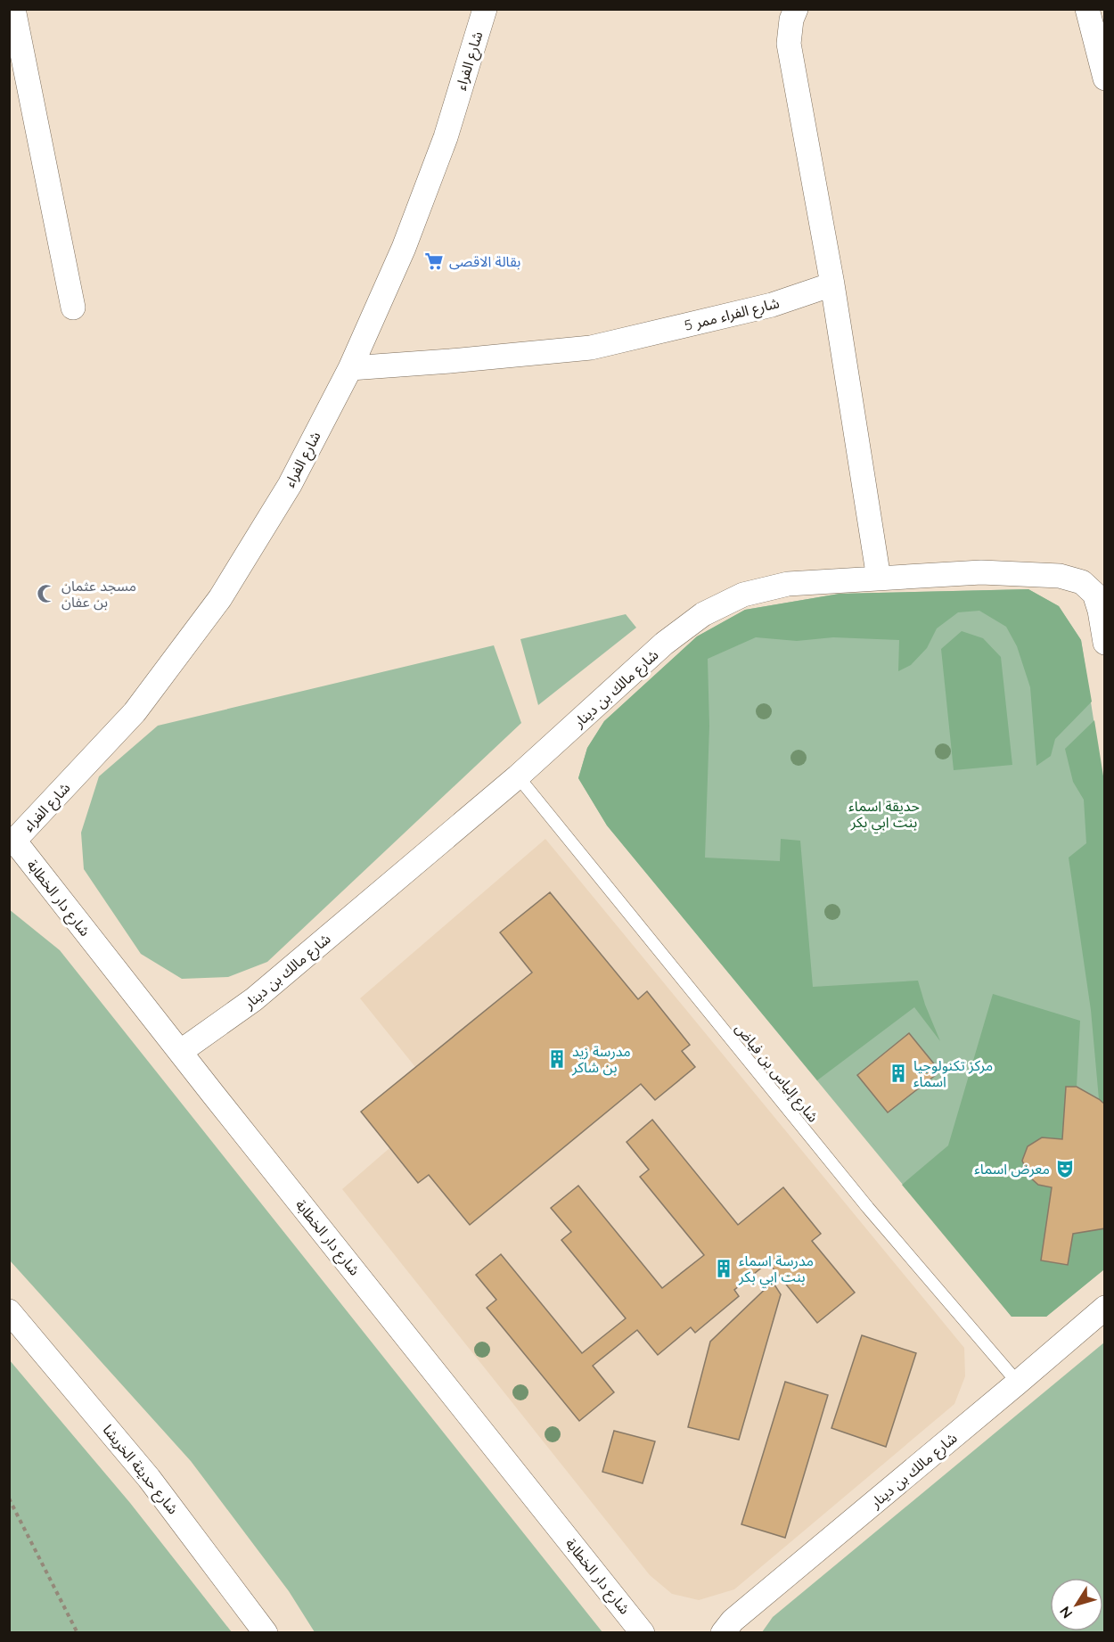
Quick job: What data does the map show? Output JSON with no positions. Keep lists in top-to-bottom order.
{
  "streets": {
    "street": [
      "شارع الفراء",
      "شارع الفراء ممر 5",
      "شارع مالك بن دينار",
      "شارع دار الخطابة",
      "شارع حديثة الخريشا"
    ],
    "lane": ["شارع إلياس بن فياض"]
  },
  "crossings": [
    ["شارع الفراء", "شارع الفراء ممر 5"],
    ["شارع الفراء", "شارع دار الخطابة"],
    ["شارع مالك بن دينار", "شارع دار الخطابة"],
    ["شارع مالك بن دينار", "شارع إلياس بن فياض"]
  ],
  "parks": ["حديقة اسماء بنت ابي بكر"],
  "places": {
    "supermarket": ["بقالة الاقصى"],
    "mosque": ["مسجد عثمان بن عفان"],
    "building": ["مدرسة زيد بن شاكر", "مركز تكنولوجيا اسماء", "مدرسة اسماء بنت ابي بكر"],
    "theatre": ["معرض اسماء"]
  },
  "north": "bottom left"
}
